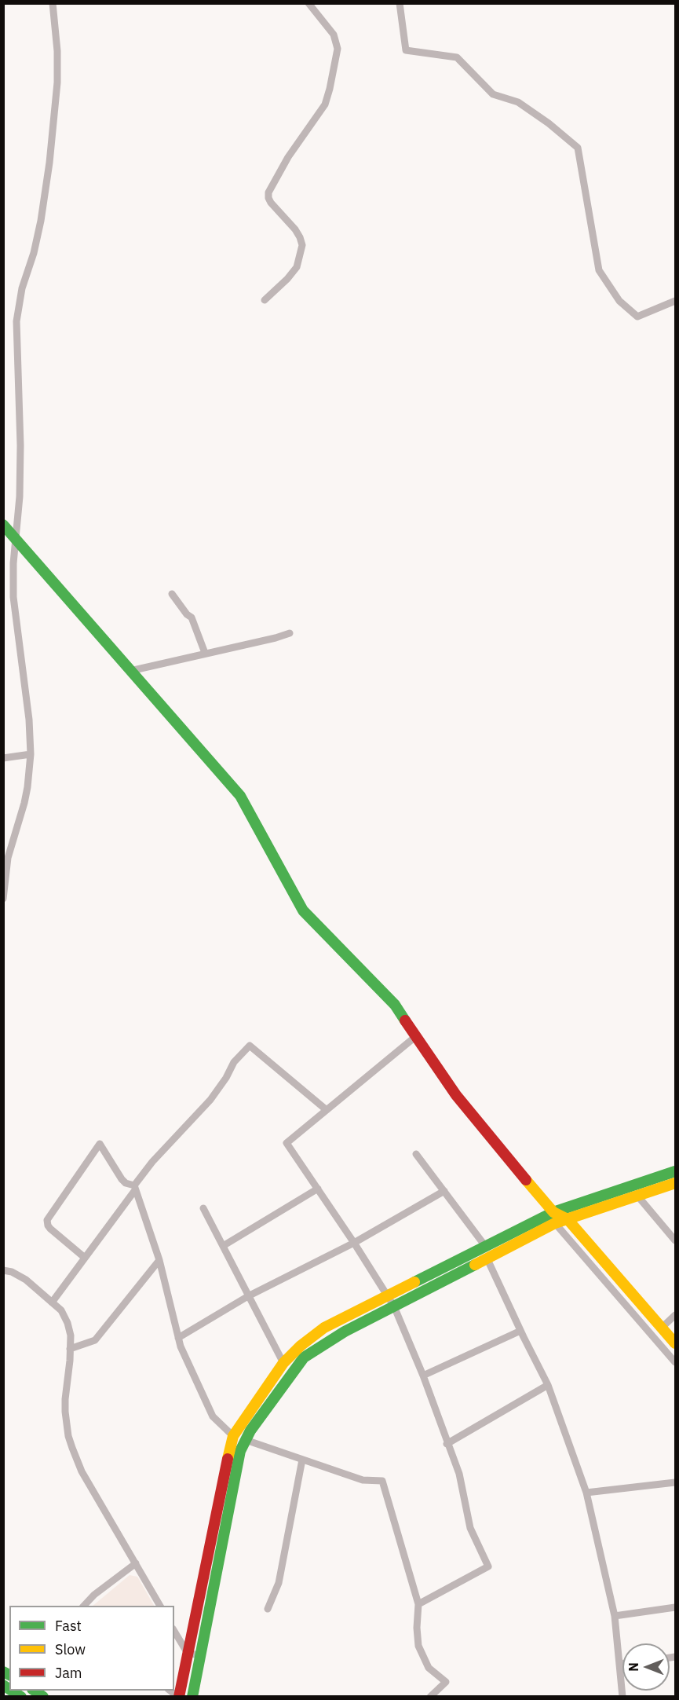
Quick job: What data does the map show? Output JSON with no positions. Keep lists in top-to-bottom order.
{
  "legend": ["Fast", "Slow", "Jam"],
  "north": "left"
}
